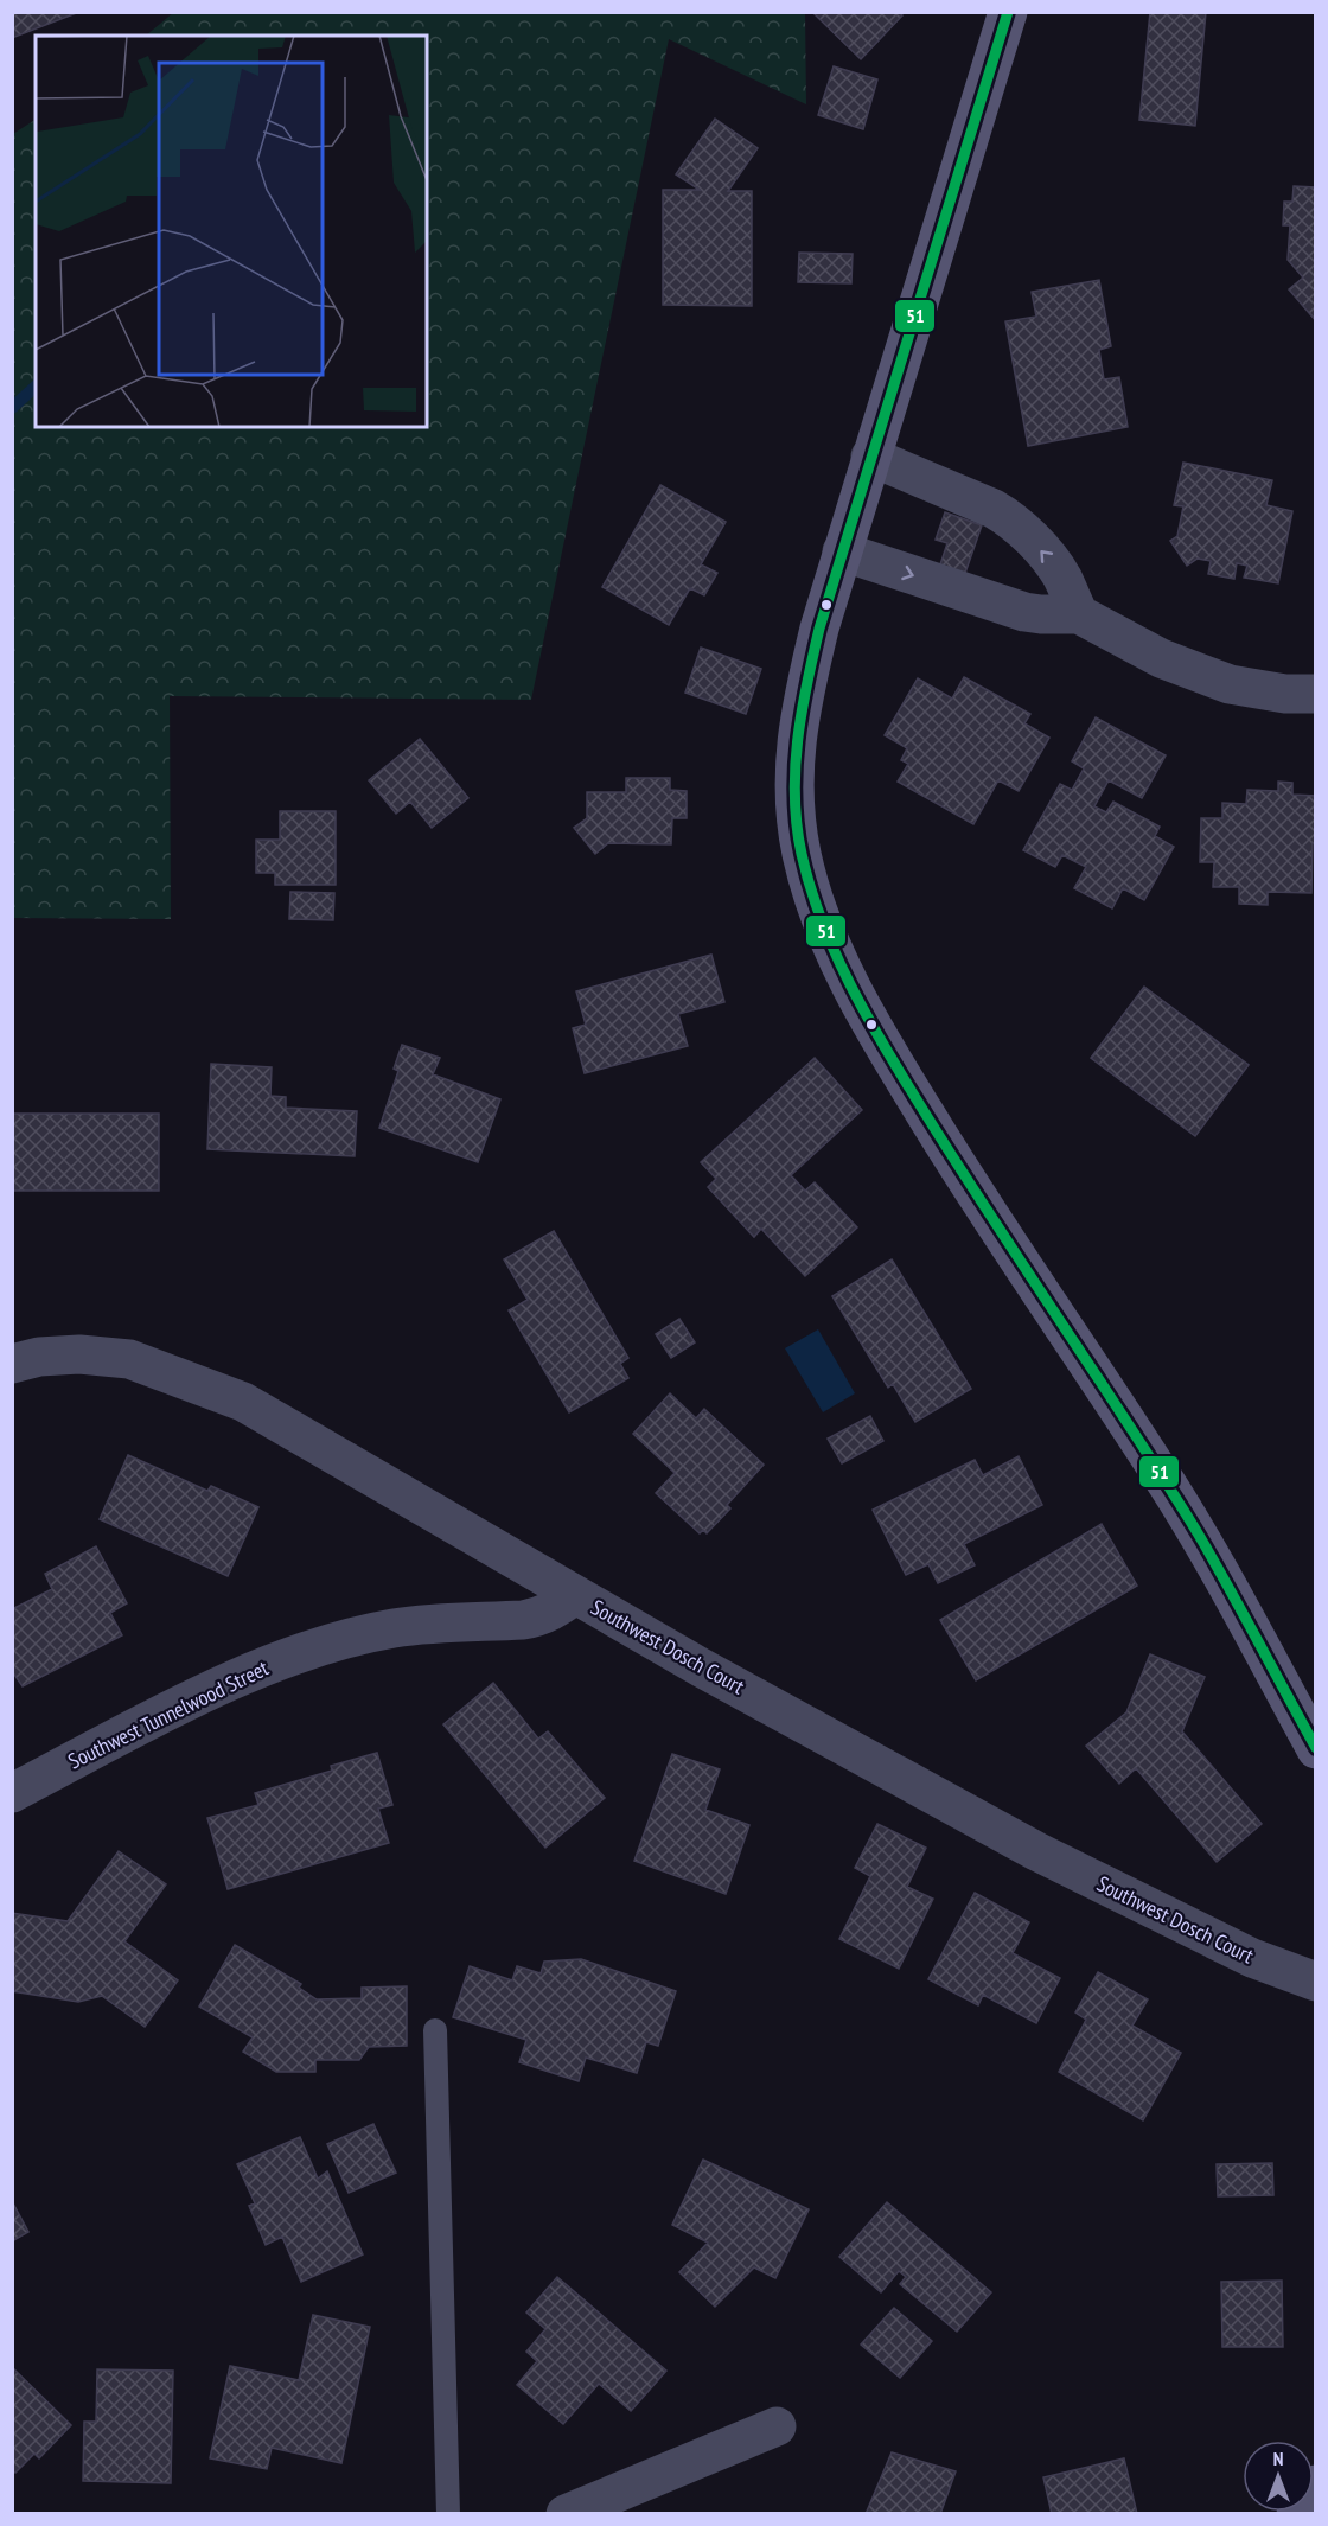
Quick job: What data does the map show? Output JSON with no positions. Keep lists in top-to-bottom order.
{
  "streets": {
    "street": ["Southwest Dosch Court", "Southwest Tunnelwood Street"]
  },
  "crossings": [
    ["Southwest Dosch Court", "Southwest Tunnelwood Street"]
  ],
  "lines": ["transit line 51"],
  "north": "top"
}
